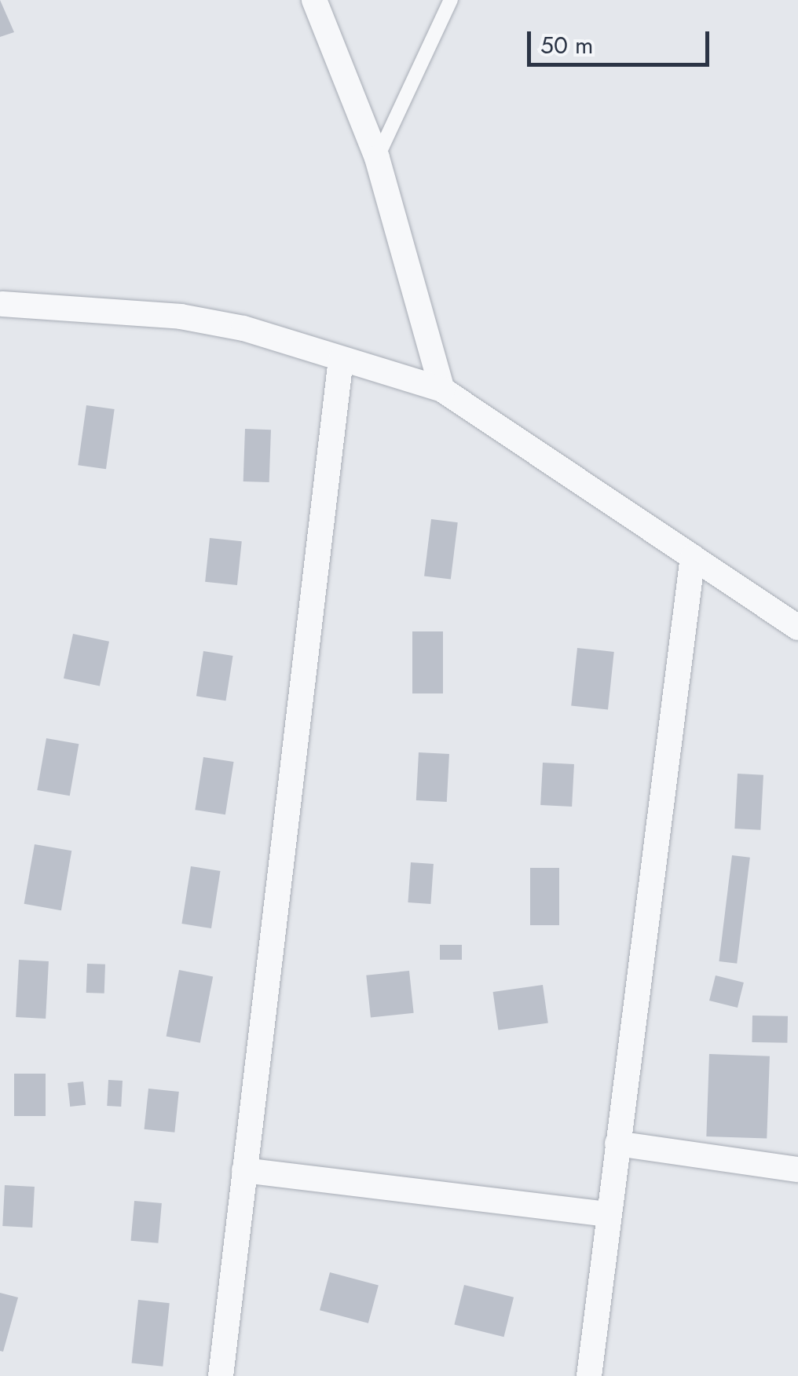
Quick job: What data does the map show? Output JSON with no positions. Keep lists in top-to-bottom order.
{
  "scale_bar": "50 m"
}
